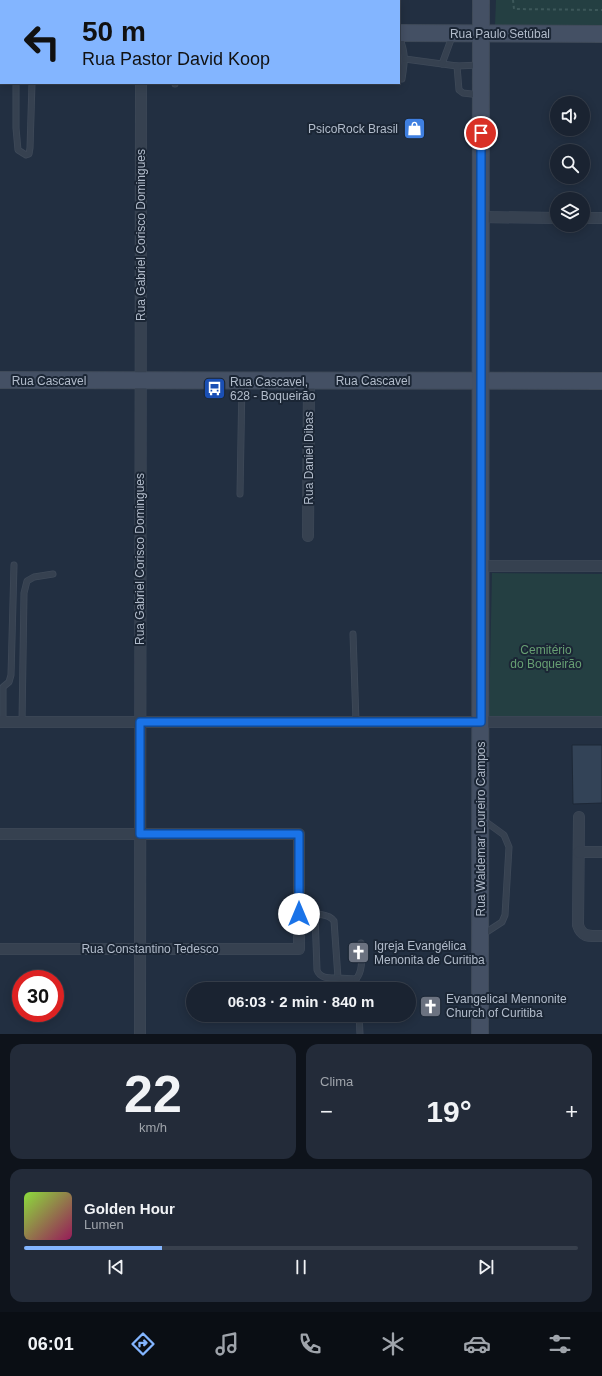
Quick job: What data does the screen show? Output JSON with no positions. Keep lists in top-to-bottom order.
{
  "streets": {
    "main road": ["Rua Paulo Setúbal", "Rua Cascavel", "Rua Waldemar Loureiro Campos"],
    "street": ["Rua Gabriel Corisco Domingues", "Rua Daniel Dibas", "Rua Constantino Tedesco"]
  },
  "crossings": [
    ["Rua Paulo Setúbal", "Rua Waldemar Loureiro Campos"],
    ["Rua Gabriel Corisco Domingues", "Rua Cascavel"],
    ["Rua Gabriel Corisco Domingues", "Rua Constantino Tedesco"],
    ["Rua Cascavel", "Rua Daniel Dibas"],
    ["Rua Cascavel", "Rua Waldemar Loureiro Campos"]
  ],
  "parks": ["Cemitério do Boqueirão"],
  "places": {
    "shop": ["PsicoRock Brasil"],
    "bus stop": ["Rua Cascavel, 628 - Boqueirão"],
    "church": ["Igreja Evangélica Menonita de Curitiba", "Evangelical Mennonite Church of Curitiba"]
  },
  "page": {
    "turn": ["50 m", "Rua Pastor David Koop"],
    "limit": "30",
    "trip": "06:03 · 2 min · 840 m",
    "tile": [
      ["22", "km/h"],
      "Clima"
    ],
    "heat": ["−", "19°", "+"],
    "song": ["Golden Hour", "Lumen"],
    "tabs": "06:01"
  }
}
